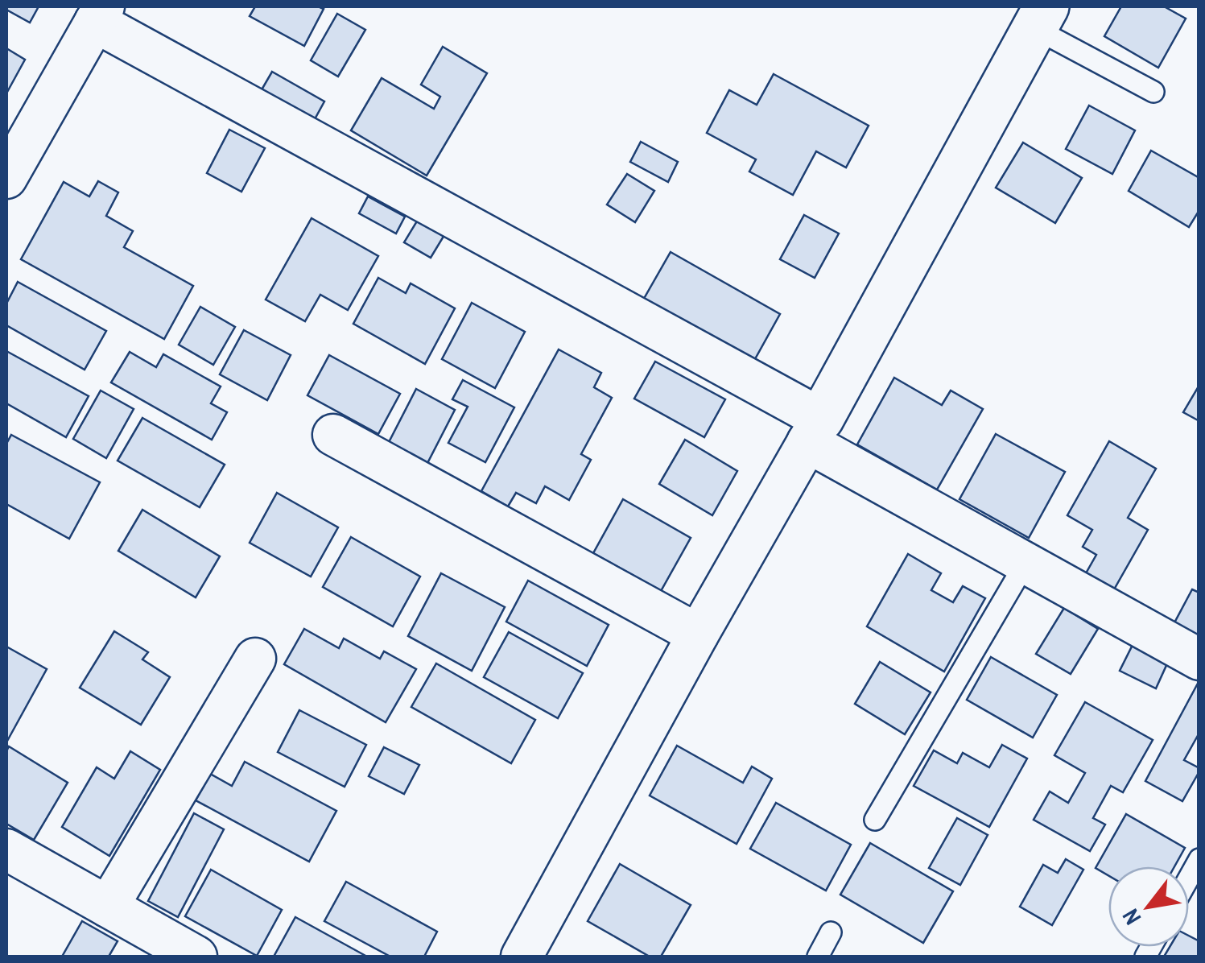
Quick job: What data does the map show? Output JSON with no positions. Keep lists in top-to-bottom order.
{
  "north": "bottom left"
}
